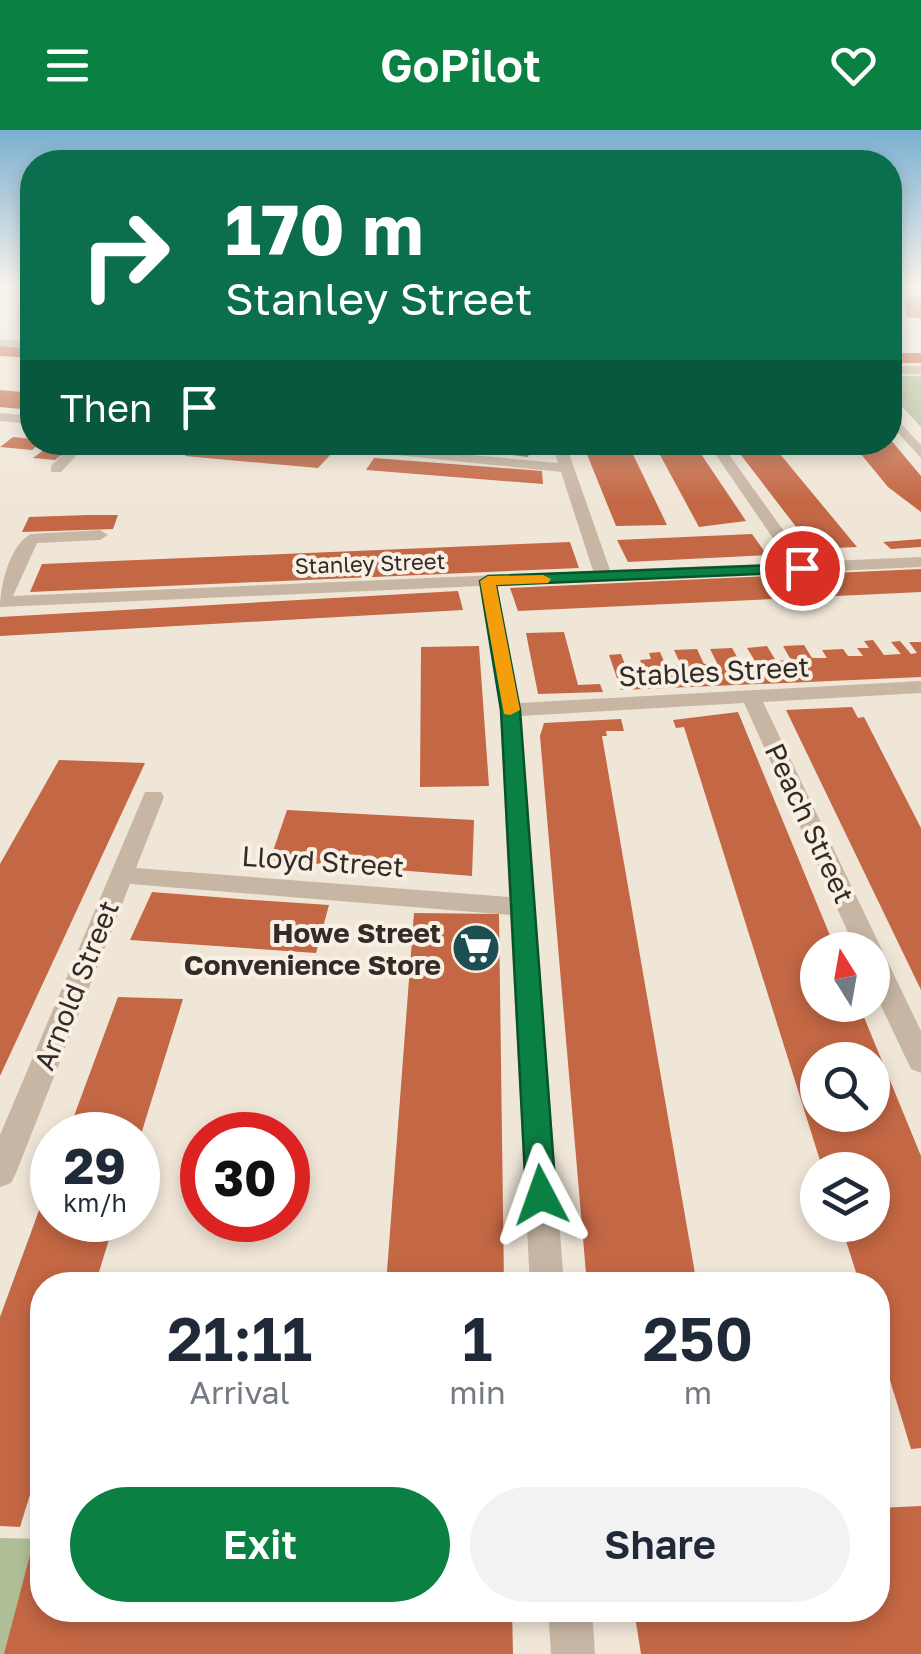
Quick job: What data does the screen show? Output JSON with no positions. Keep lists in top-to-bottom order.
{
  "streets": {
    "street": [
      "Stanley Street",
      "Stables Street",
      "Peach Street",
      "Lloyd Street",
      "Arnold Street"
    ]
  },
  "crossings": [
    ["Stables Street", "Peach Street"],
    ["Lloyd Street", "Arnold Street"]
  ],
  "places": {
    "supermarket": ["Howe Street Convenience Store"]
  },
  "north": "top",
  "page": {
    "header": "GoPilot",
    "turn": ["170 m", "Stanley Street"],
    "then": "Then",
    "speed": "29 km/h",
    "limit": "30",
    "eta": [
      "21:11",
      "Arrival",
      "1",
      "min",
      "250",
      "m"
    ],
    "buttons": ["Exit", "Share"]
  }
}
